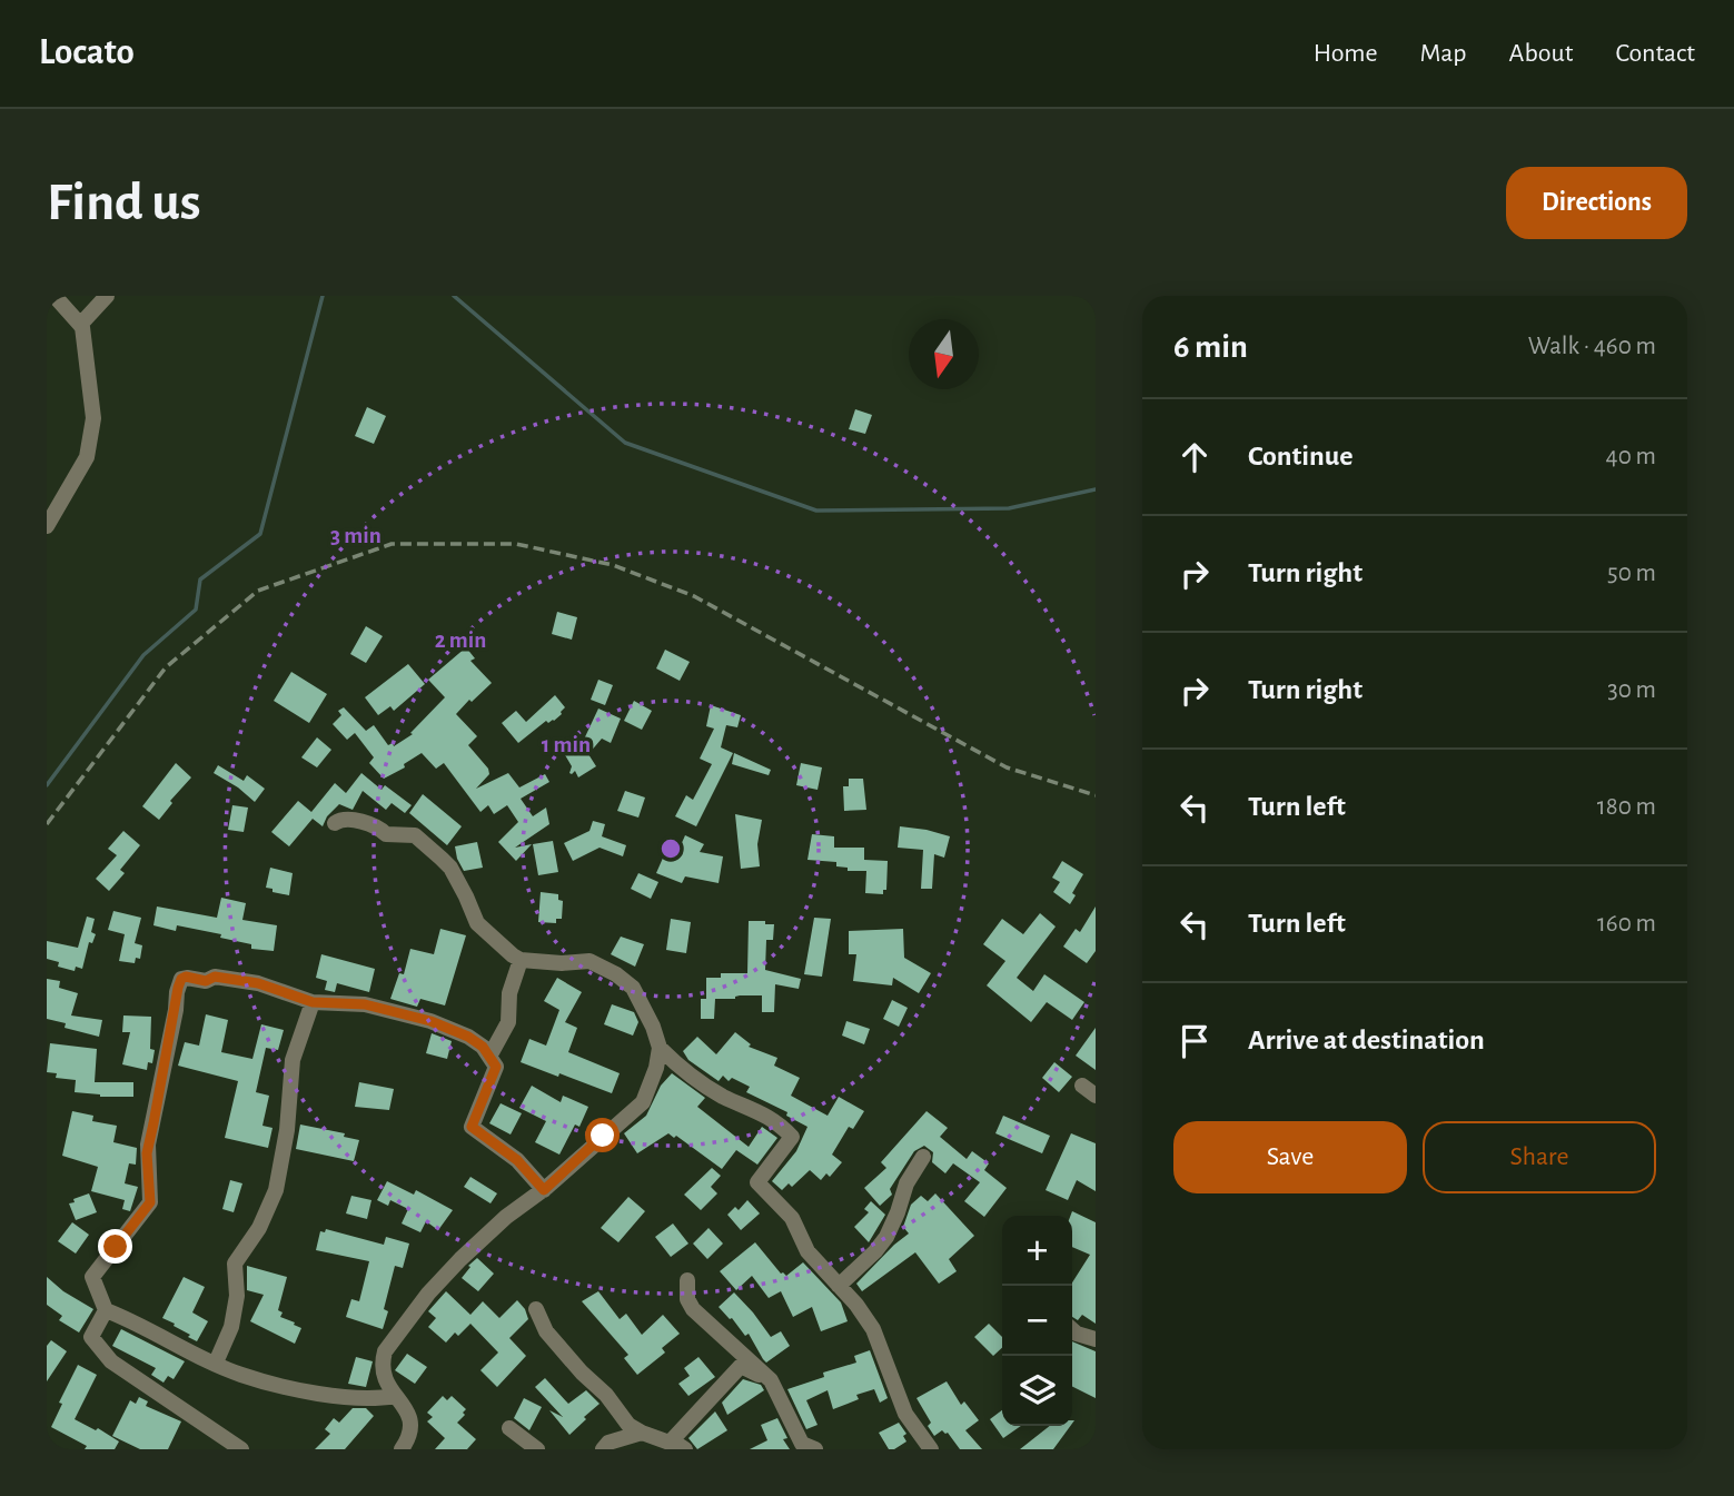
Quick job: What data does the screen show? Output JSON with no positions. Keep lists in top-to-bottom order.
{
  "north": "bottom",
  "page": {
    "header": "Locato",
    "nav": [
      "Home",
      "Map",
      "About",
      "Contact"
    ],
    "buttons": [
      "Directions",
      ["Save", "Share"]
    ],
    "title": "Find us",
    "heading": ["6 min", "Walk · 460 m"],
    "list": [
      ["Continue", "40 m"],
      ["Turn right", "50 m"],
      ["Turn right", "30 m"],
      ["Turn left", "180 m"],
      ["Turn left", "160 m"],
      "Arrive at destination"
    ],
    "map_buttons": ["+", "−"]
  },
  "rings": ["3 min", "2 min", "1 min"]
}
